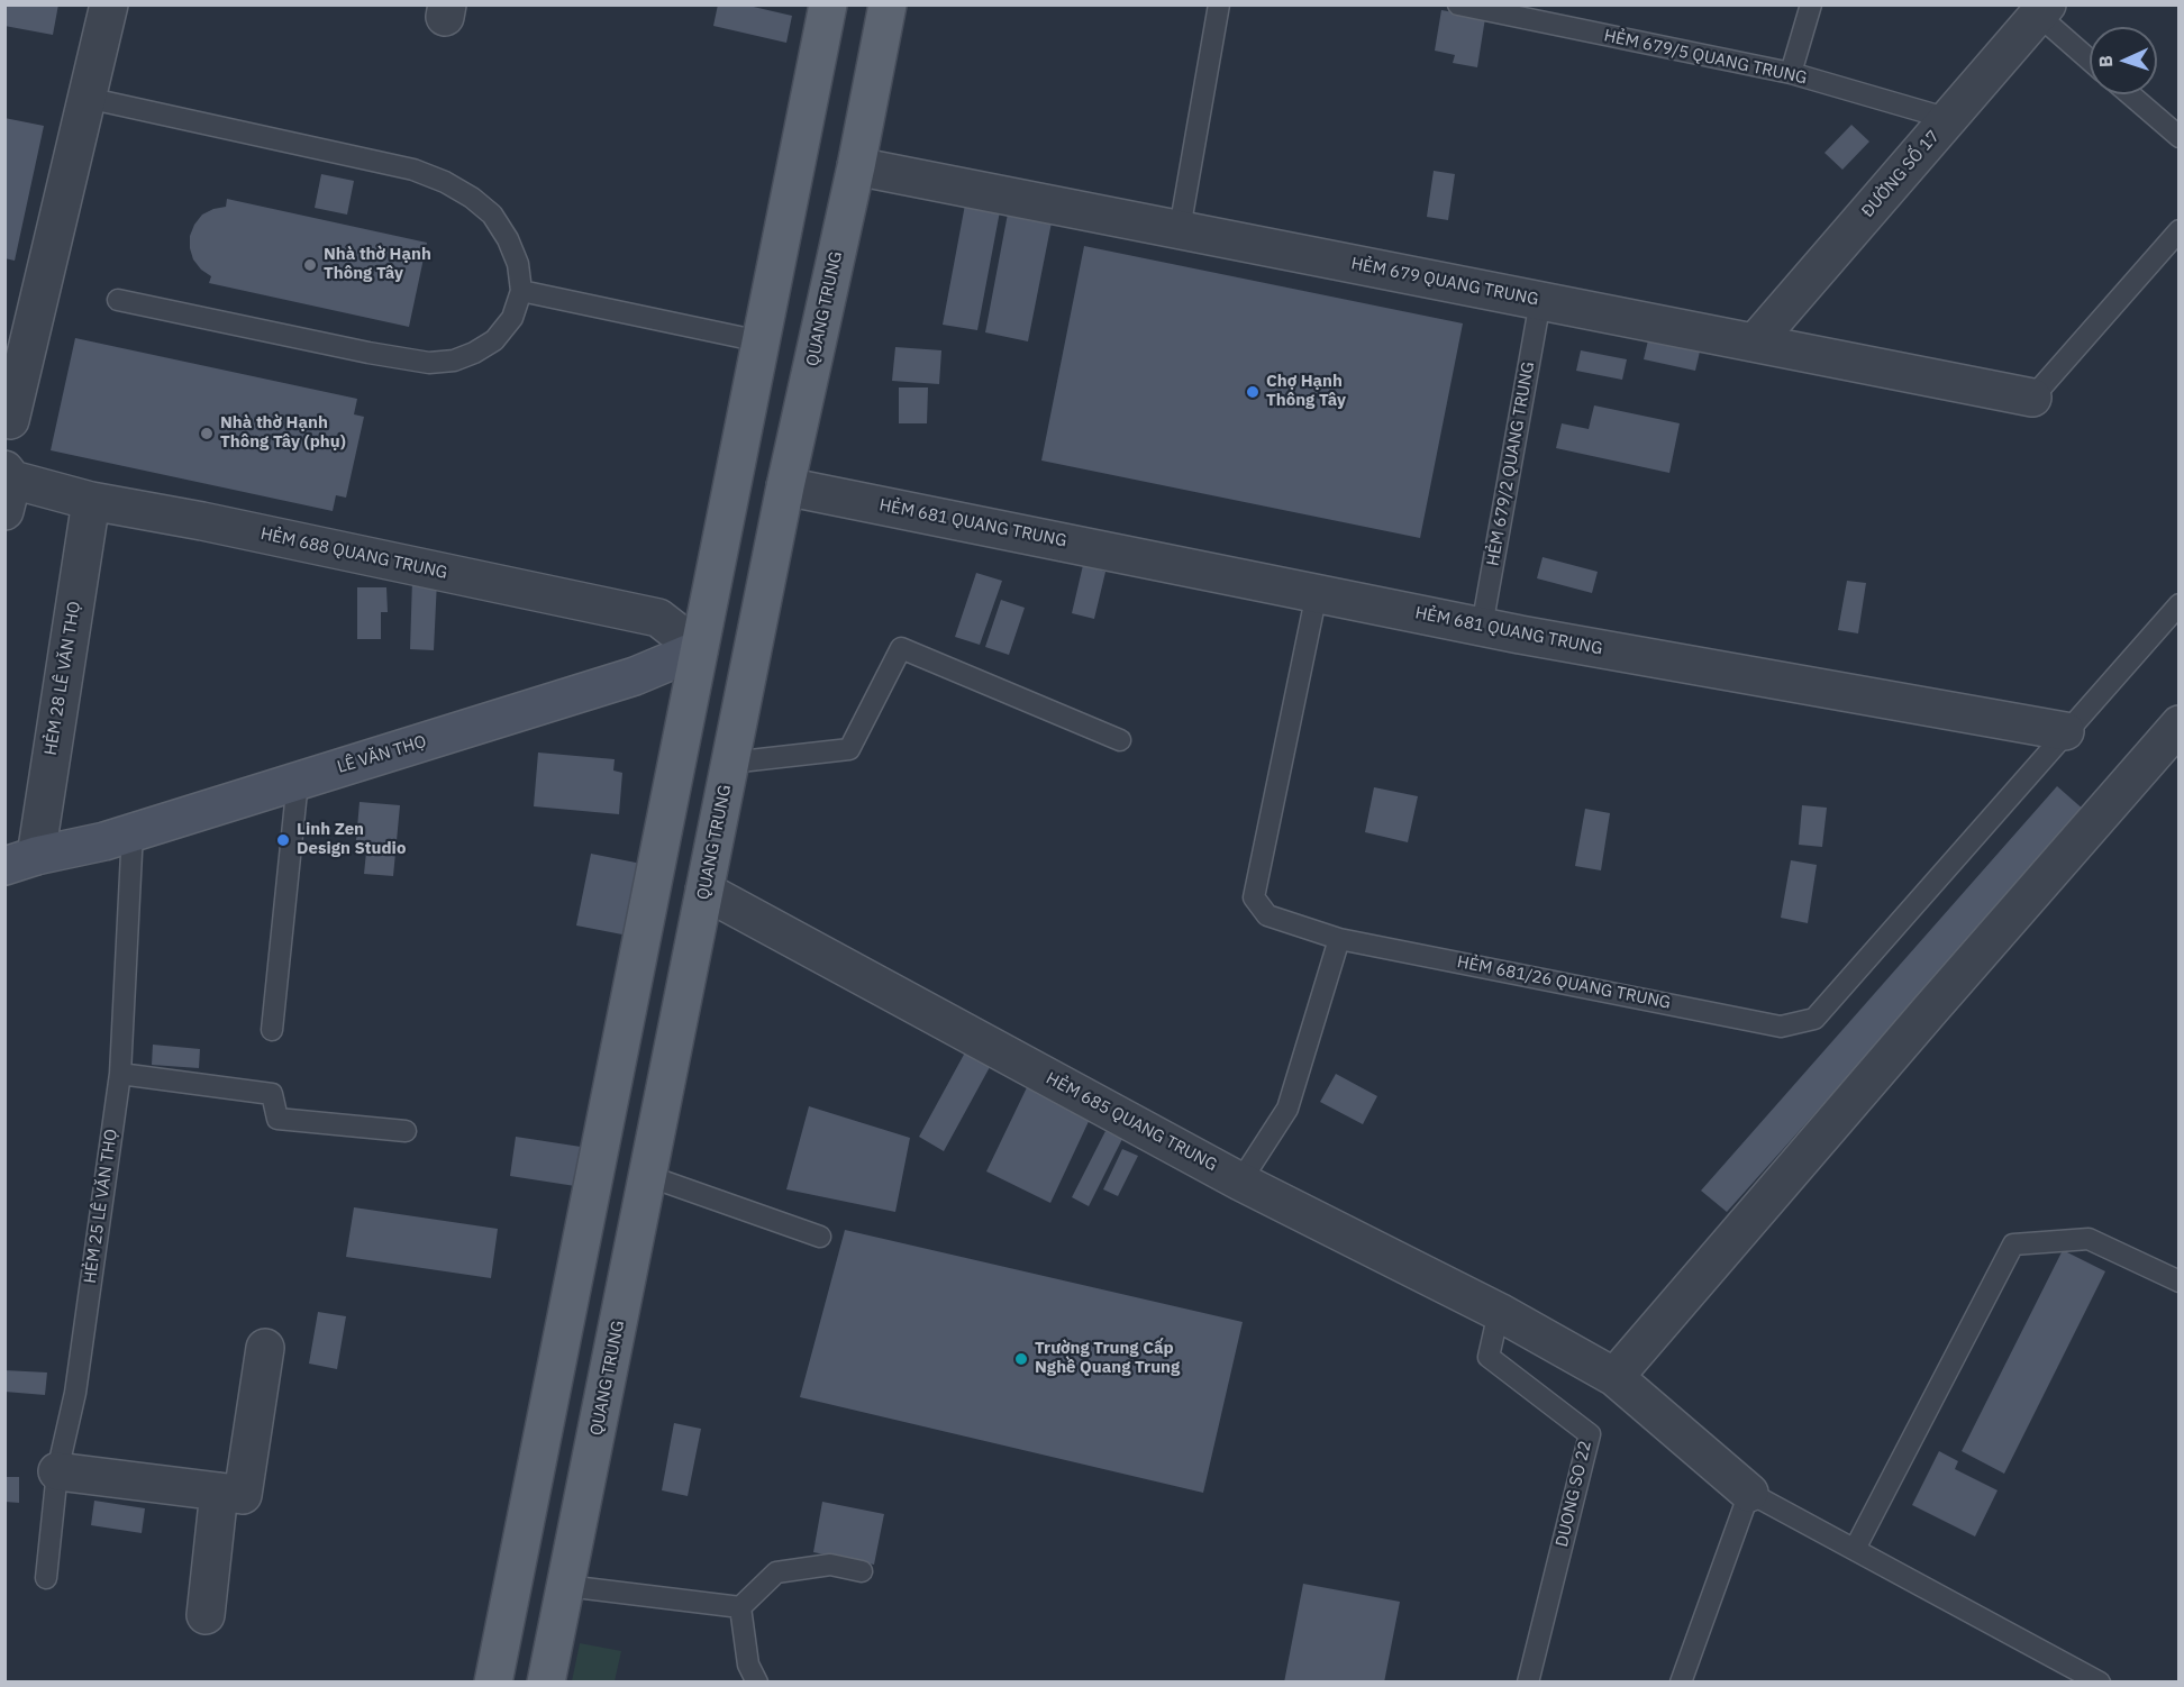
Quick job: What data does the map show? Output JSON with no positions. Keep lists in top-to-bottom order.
{
  "streets": {
    "main road": ["QUANG TRUNG", "LÊ VĂN THỌ"],
    "street": [
      "ĐƯỜNG SỐ 17",
      "HẺM 679 QUANG TRUNG",
      "HẺM 681 QUANG TRUNG",
      "HẺM 688 QUANG TRUNG",
      "HẺM 28 LÊ VĂN THỌ",
      "HẺM 685 QUANG TRUNG"
    ],
    "lane": [
      "HẺM 679/5 QUANG TRUNG",
      "HẺM 679/2 QUANG TRUNG",
      "HẺM 681/26 QUANG TRUNG",
      "HẺM 25 LÊ VĂN THỌ",
      "DUONG SO 22"
    ]
  },
  "crossings": [
    ["HẺM 679/5 QUANG TRUNG", "ĐƯỜNG SỐ 17"],
    ["ĐƯỜNG SỐ 17", "HẺM 679 QUANG TRUNG"],
    ["HẺM 679 QUANG TRUNG", "QUANG TRUNG"],
    ["HẺM 679 QUANG TRUNG", "HẺM 679/2 QUANG TRUNG"],
    ["QUANG TRUNG", "HẺM 681 QUANG TRUNG"],
    ["QUANG TRUNG", "LÊ VĂN THỌ"],
    ["QUANG TRUNG", "HẺM 685 QUANG TRUNG"],
    ["HẺM 679/2 QUANG TRUNG", "HẺM 681 QUANG TRUNG"],
    ["HẺM 681 QUANG TRUNG", "HẺM 681/26 QUANG TRUNG"],
    ["HẺM 688 QUANG TRUNG", "HẺM 28 LÊ VĂN THỌ"],
    ["HẺM 688 QUANG TRUNG", "LÊ VĂN THỌ"],
    ["HẺM 28 LÊ VĂN THỌ", "LÊ VĂN THỌ"],
    ["LÊ VĂN THỌ", "HẺM 25 LÊ VĂN THỌ"],
    ["HẺM 685 QUANG TRUNG", "DUONG SO 22"]
  ],
  "places": [
    "Nhà thờ Hạnh Thông Tây",
    "Chợ Hạnh Thông Tây",
    "Nhà thờ Hạnh Thông Tây (phụ)",
    "Linh Zen Design Studio",
    "Trường Trung Cấp Nghề Quang Trung"
  ],
  "north": "left"
}
